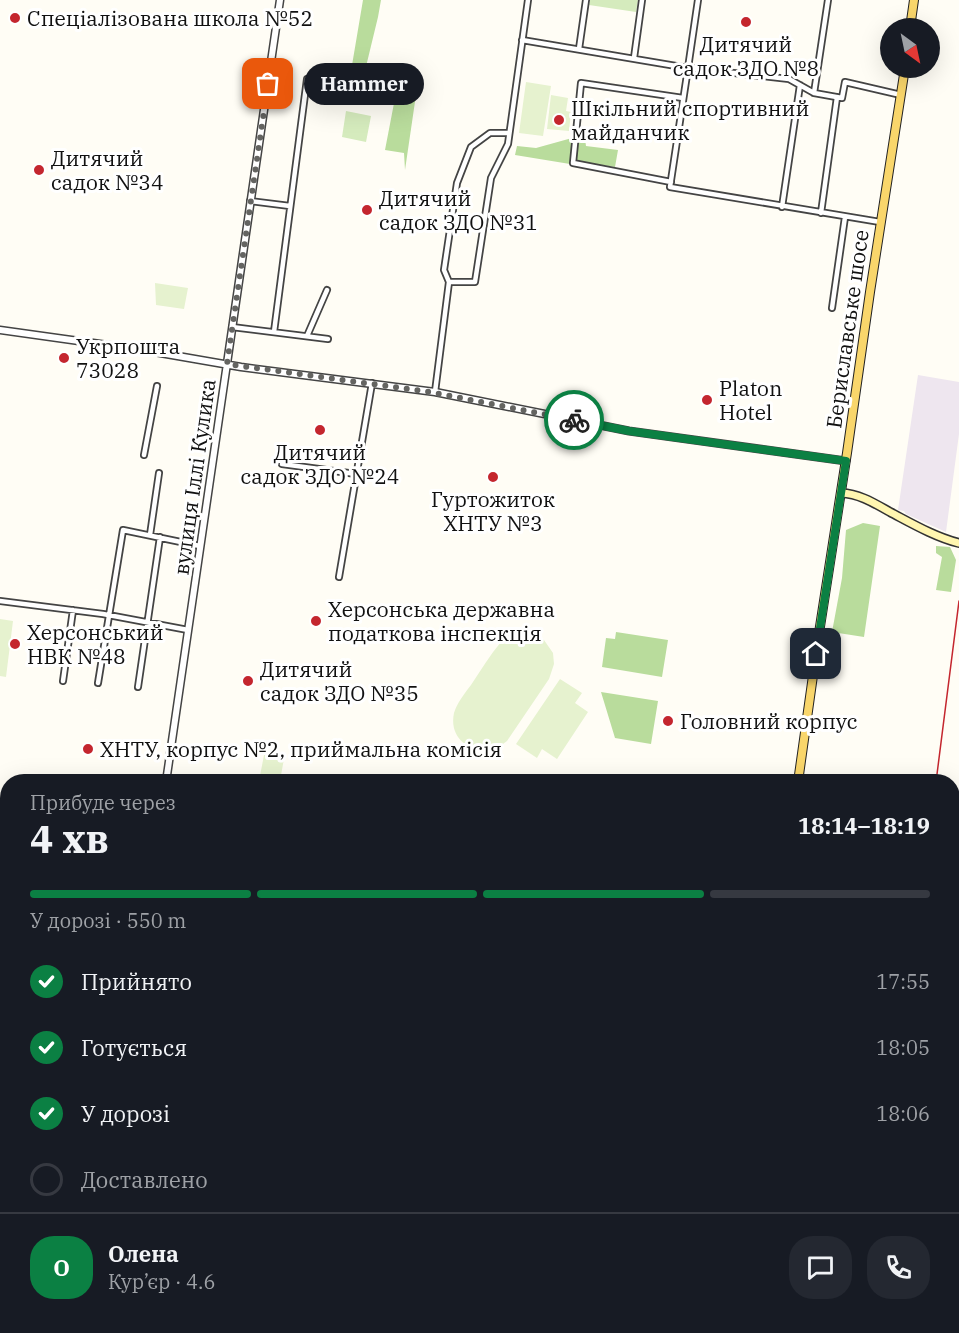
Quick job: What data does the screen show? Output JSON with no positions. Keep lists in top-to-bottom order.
{
  "streets": {
    "main road": ["Бериславське шосе"],
    "street": ["вулиця Іллі Кулика"]
  },
  "places": [
    "Спеціалізована школа №52",
    "Дитячий садок ЗДО №8",
    "Hammer",
    "Шкільний спортивний майданчик",
    "Дитячий садок №34",
    "Дитячий садок ЗДО №31",
    "Укрпошта 73028",
    "Platon Hotel",
    "Дитячий садок ЗДО №24",
    "Гуртожиток ХНТУ №3",
    "Херсонська державна податкова інспекція",
    "Херсонський НВК №48",
    "Дитячий садок ЗДО №35",
    "Головний корпус",
    "ХНТУ, корпус №2, приймальна комісія"
  ],
  "north": "bottom right",
  "page": {
    "bubble": "Hammer",
    "heading": ["4 хв", "Прибуде через", "18:14–18:19"],
    "panel": ["Олена", "Кур’єр · 4.6"],
    "bar": "У дорозі · 550 m",
    "list": [
      ["Прийнято", "17:55"],
      ["Готується", "18:05"],
      ["У дорозі", "18:06"],
      "Доставлено"
    ],
    "round": "О"
  }
}
